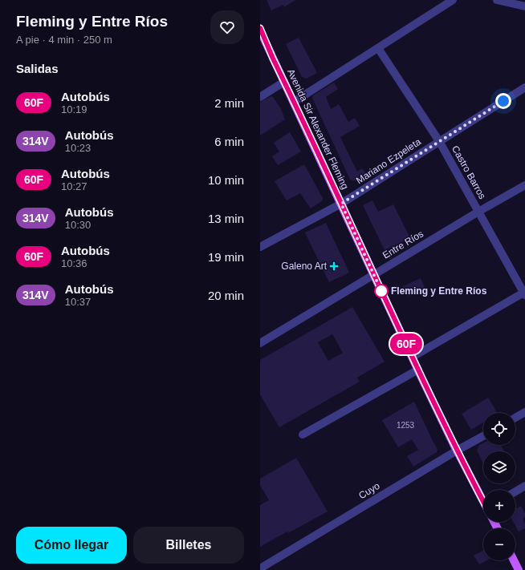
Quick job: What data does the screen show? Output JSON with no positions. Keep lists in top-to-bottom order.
{
  "streets": {
    "main road": ["Avenida Sir Alexander Fleming"],
    "street": [
      "Mariano Ezpeleta",
      "Castro Barros",
      "Entre Ríos",
      "Cuyo"
    ]
  },
  "crossings": [
    ["Avenida Sir Alexander Fleming", "Mariano Ezpeleta"],
    ["Avenida Sir Alexander Fleming", "Entre Ríos"],
    ["Avenida Sir Alexander Fleming", "Cuyo"],
    ["Mariano Ezpeleta", "Castro Barros"],
    ["Castro Barros", "Entre Ríos"]
  ],
  "places": {
    "health": ["Galeno Art"],
    "other": ["Fleming y Entre Ríos"]
  },
  "lines": ["bus line 60F"],
  "house_numbers": ["1253"],
  "page": {
    "heading": [
      ["Fleming y Entre Ríos", "A pie · 4 min · 250 m"],
      "Salidas"
    ],
    "on_map": "60F",
    "list": [
      {
        "mark": "60F",
        "name": "Autobús",
        "note": "10:19",
        "value": "2 min"
      },
      {
        "mark": "314V",
        "name": "Autobús",
        "note": "10:23",
        "value": "6 min"
      },
      {
        "mark": "60F",
        "name": "Autobús",
        "note": "10:27",
        "value": "10 min"
      },
      {
        "mark": "314V",
        "name": "Autobús",
        "note": "10:30",
        "value": "13 min"
      },
      {
        "mark": "60F",
        "name": "Autobús",
        "note": "10:36",
        "value": "19 min"
      },
      {
        "mark": "314V",
        "name": "Autobús",
        "note": "10:37",
        "value": "20 min"
      }
    ],
    "map_buttons": ["+", "−"],
    "buttons": ["Cómo llegar", "Billetes"]
  }
}
